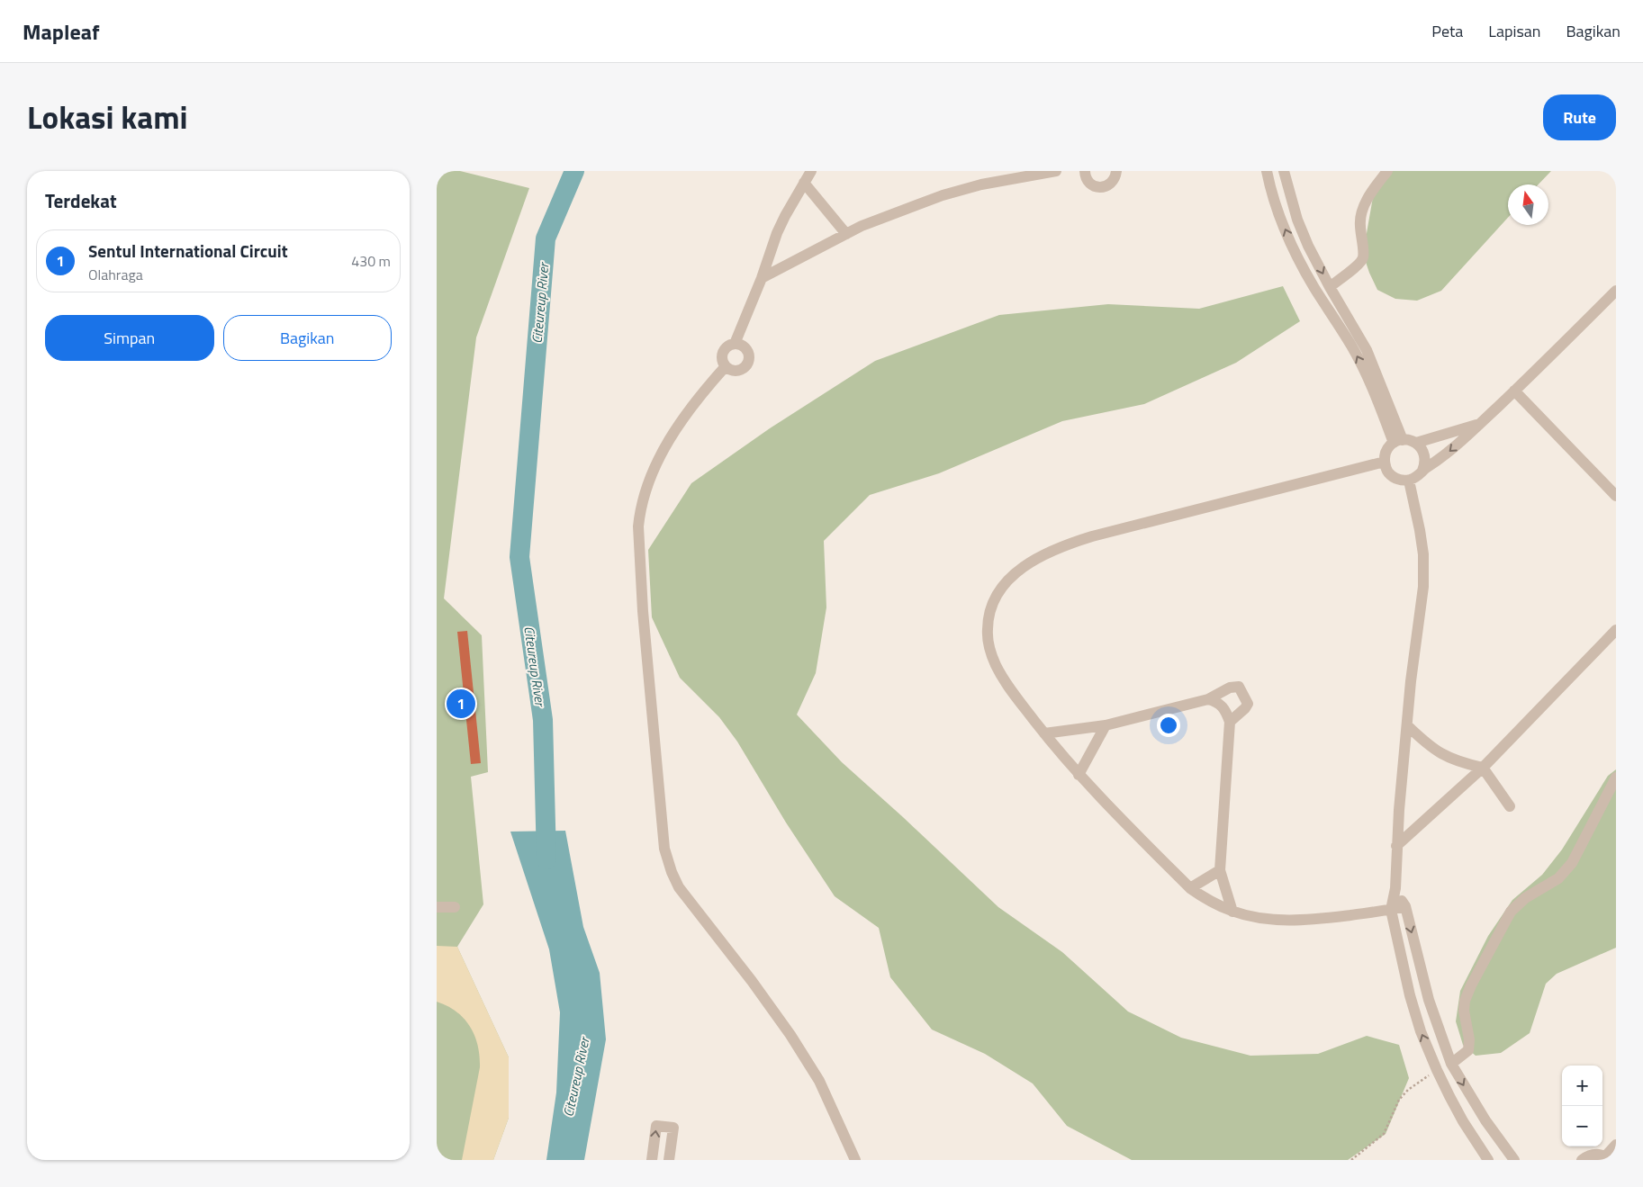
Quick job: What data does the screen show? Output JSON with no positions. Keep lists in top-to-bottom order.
{
  "water": ["Citeureup River"],
  "north": "top",
  "page": {
    "header": "Mapleaf",
    "nav": ["Peta", "Lapisan", "Bagikan"],
    "title": "Lokasi kami",
    "buttons": [
      "Rute",
      ["Simpan", "Bagikan"]
    ],
    "heading": "Terdekat",
    "list": [
      {
        "mark": "1",
        "name": "Sentul International Circuit",
        "note": "Olahraga",
        "value": "430 m"
      }
    ],
    "pins": "1",
    "map_buttons": ["+", "−"]
  }
}
